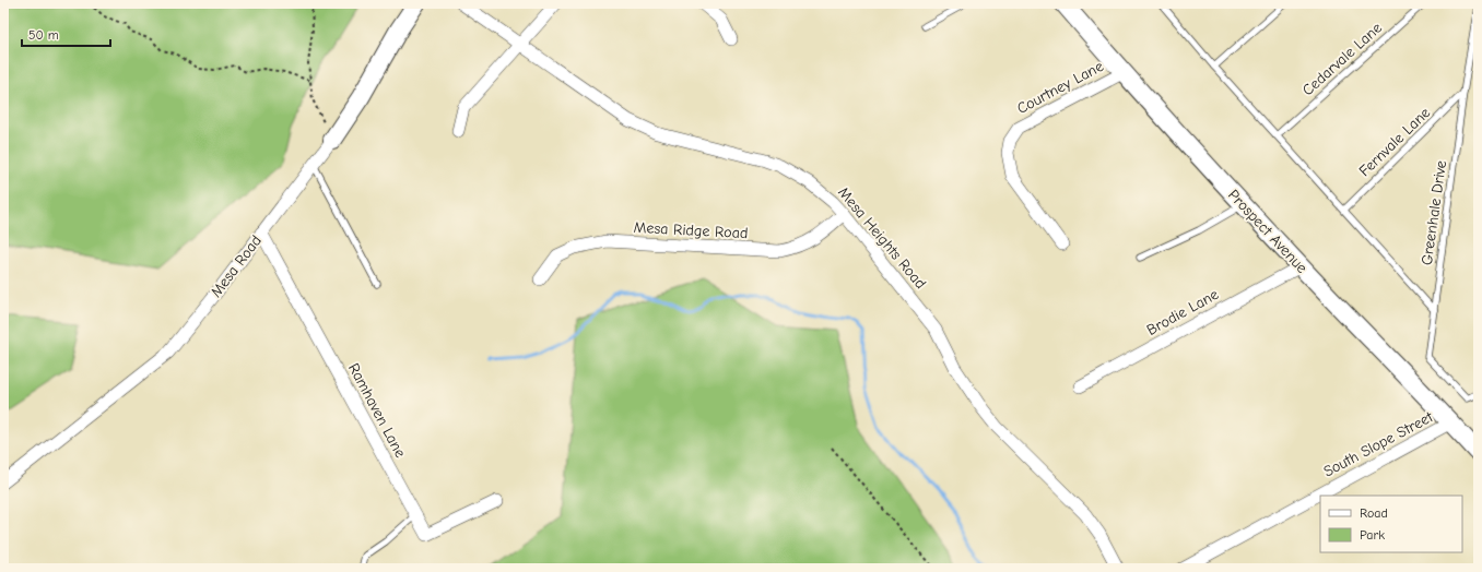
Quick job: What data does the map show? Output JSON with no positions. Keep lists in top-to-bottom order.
{
  "streets": {
    "street": [
      "Courtney Lane",
      "Mesa Ridge Road",
      "Prospect Avenue",
      "Mesa Heights Road",
      "Mesa Road",
      "Brodie Lane",
      "Ramhaven Lane",
      "South Slope Street"
    ],
    "lane": ["Cedarvale Lane", "Fernvale Lane", "Greenhale Drive"]
  },
  "crossings": [
    ["Courtney Lane", "Prospect Avenue"],
    ["Fernvale Lane", "Greenhale Drive"],
    ["Mesa Ridge Road", "Mesa Heights Road"],
    ["Prospect Avenue", "Brodie Lane"],
    ["Prospect Avenue", "South Slope Street"],
    ["Mesa Road", "Ramhaven Lane"]
  ],
  "legend": ["Road", "Park"],
  "scale_bar": "50 m"
}
